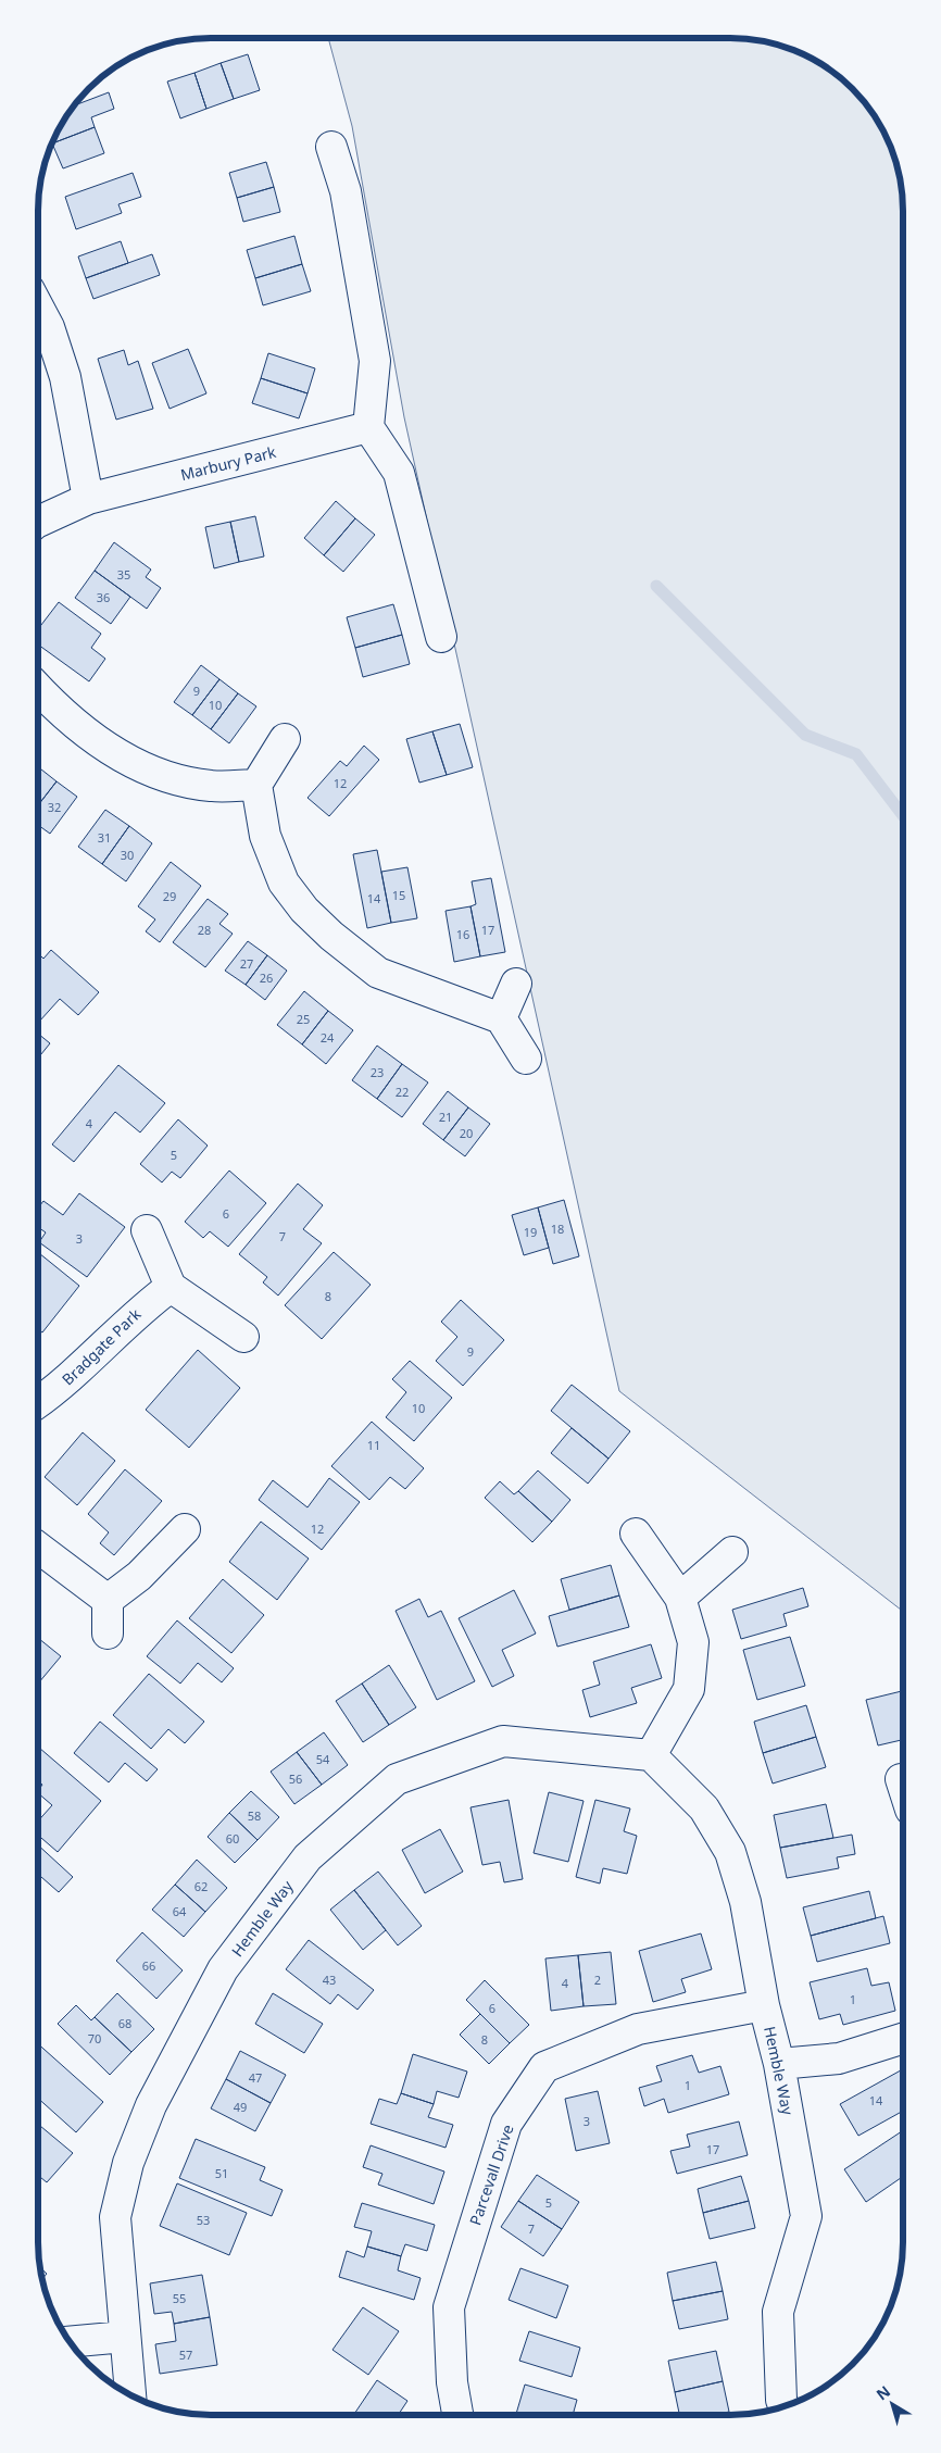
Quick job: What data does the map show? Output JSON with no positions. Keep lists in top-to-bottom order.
{
  "streets": {
    "street": [
      "Marbury Park",
      "Bradgate Park",
      "Hemble Way",
      "Parcevall Drive"
    ]
  },
  "crossings": [
    ["Hemble Way", "Parcevall Drive"]
  ],
  "house_numbers": [
    "35",
    "36",
    "9",
    "10",
    "12",
    "32",
    "31",
    "30",
    "15",
    "29",
    "14",
    "28",
    "17",
    "16",
    "27",
    "26",
    "25",
    "24",
    "23",
    "22",
    "21",
    "4",
    "20",
    "5",
    "6",
    "18",
    "19",
    "7",
    "3",
    "8",
    "9",
    "10",
    "11",
    "12",
    "54",
    "56",
    "58",
    "60",
    "62",
    "64",
    "66",
    "43",
    "2",
    "4",
    "1",
    "6",
    "68",
    "70",
    "8",
    "47",
    "1",
    "14",
    "49",
    "3",
    "17",
    "51",
    "5",
    "53",
    "7",
    "55",
    "57"
  ],
  "north": "top left"
}
